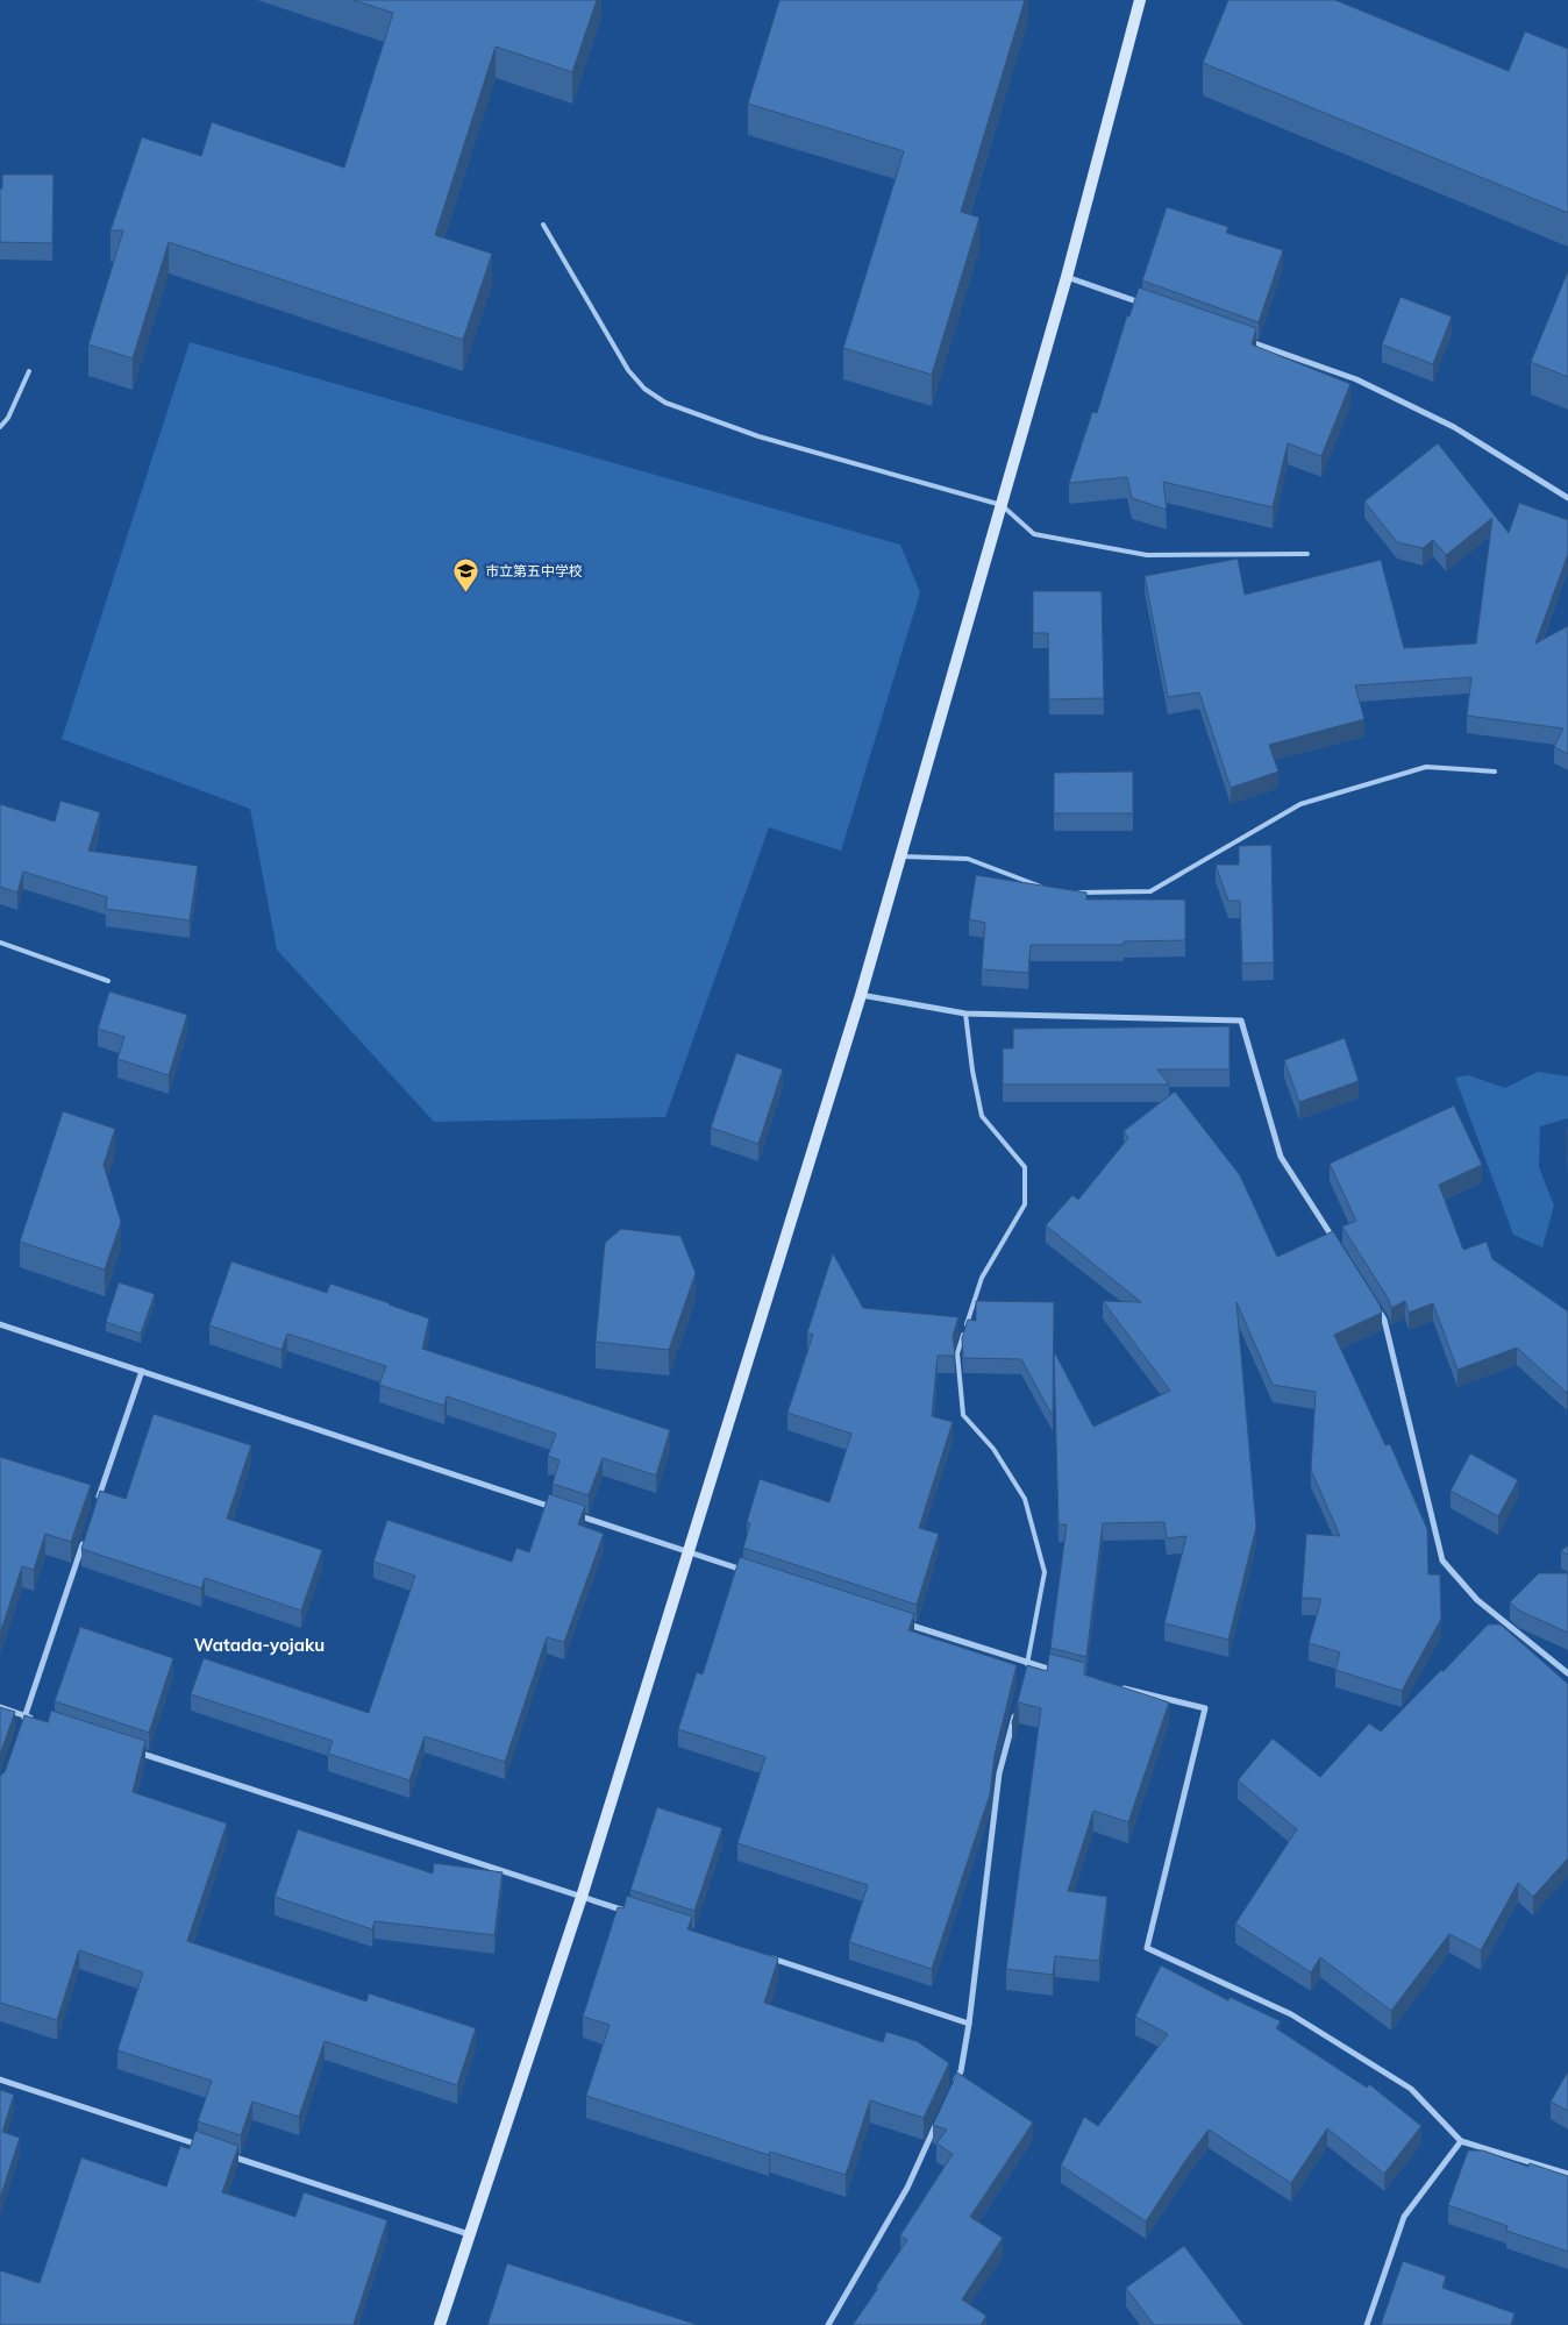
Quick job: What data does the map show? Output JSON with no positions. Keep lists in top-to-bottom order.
{
  "districts": ["Watada-yojaku"],
  "places": {
    "school or university": ["市立第五中学校"]
  }
}
